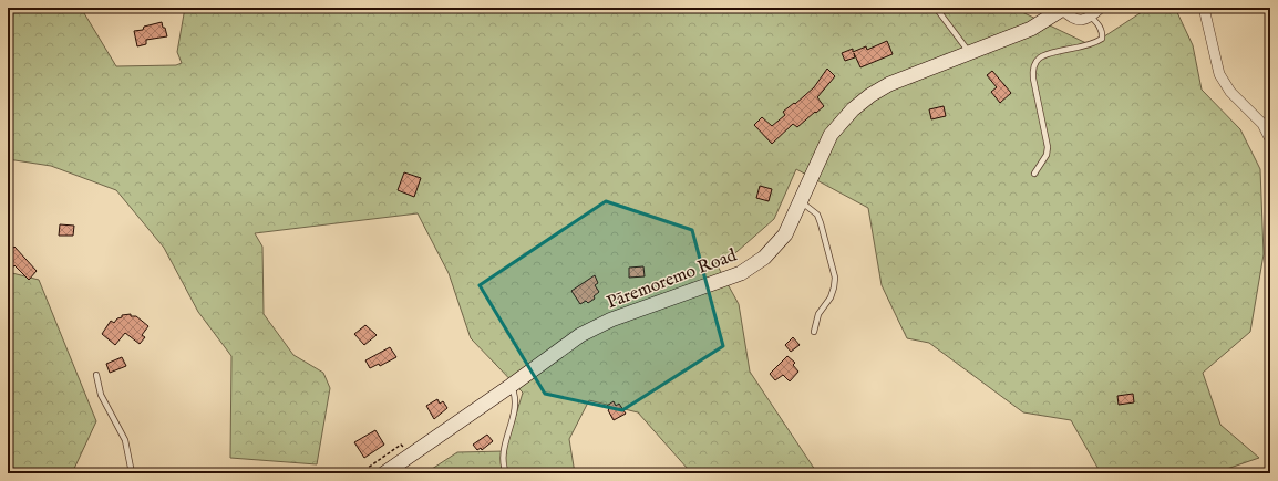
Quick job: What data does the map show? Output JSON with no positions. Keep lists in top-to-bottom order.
{
  "streets": {
    "street": ["Pāremoremo Road"]
  }
}
